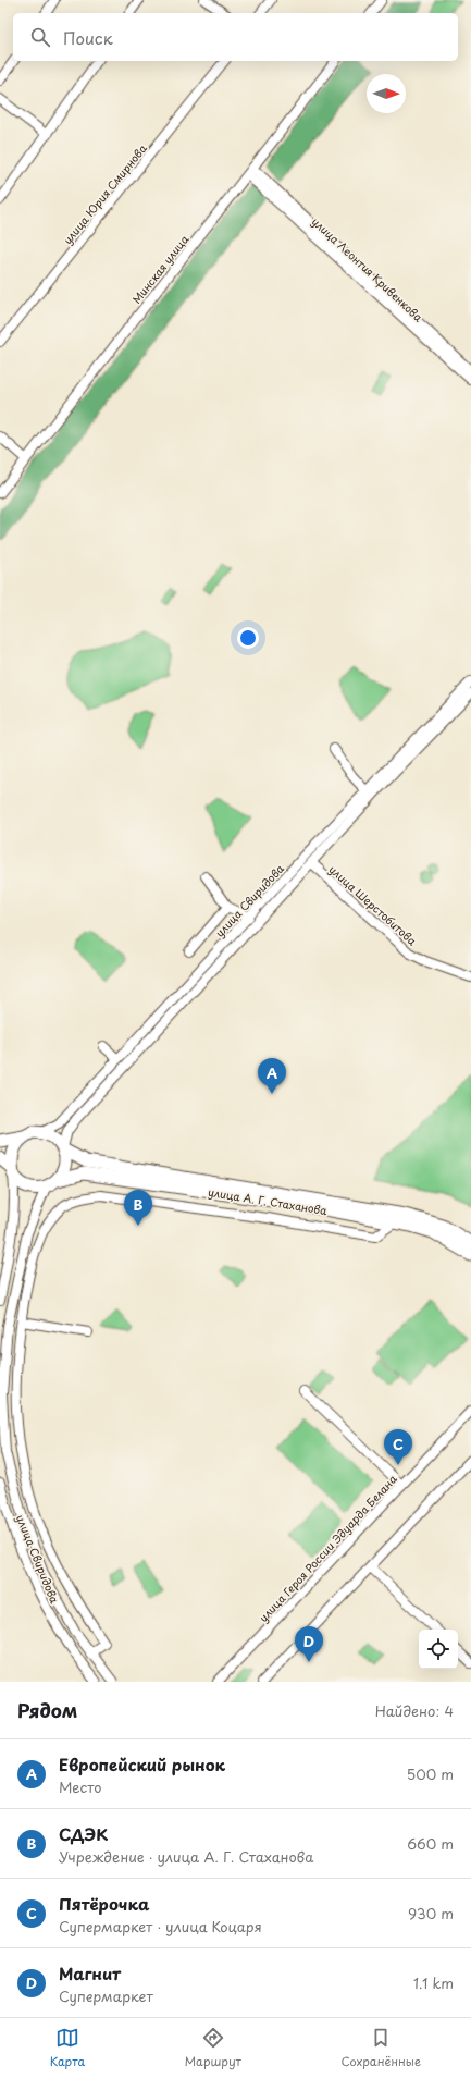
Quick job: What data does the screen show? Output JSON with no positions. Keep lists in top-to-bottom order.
{
  "streets": {
    "main road": ["улица А. Г. Стаханова"],
    "street": [
      "улица Юрия Смирнова",
      "Минская улица",
      "улица Леонтия Кривенкова",
      "улица Свиридова",
      "улица Шерстобитова",
      "улица Героя России Эдуарда Белана"
    ]
  },
  "crossings": [
    ["Минская улица", "улица Леонтия Кривенкова"],
    ["улица Свиридова", "улица Шерстобитова"],
    ["улица Свиридова", "улица А. Г. Стаханова"]
  ],
  "north": "right",
  "page": {
    "search": "Поиск",
    "pins": [
      "A",
      "B",
      "C",
      "D"
    ],
    "heading": ["Рядом", "Найдено: 4"],
    "list": [
      {
        "mark": "A",
        "name": "Европейский рынок",
        "note": "Место",
        "value": "500 m"
      },
      {
        "mark": "B",
        "name": "СДЭК",
        "note": "Учреждение · улица А. Г. Стаханова",
        "value": "660 m"
      },
      {
        "mark": "C",
        "name": "Пятёрочка",
        "note": "Супермаркет · улица Коцаря",
        "value": "930 m"
      },
      {
        "mark": "D",
        "name": "Магнит",
        "note": "Супермаркет",
        "value": "1.1 km"
      }
    ],
    "nav": ["Карта", "Маршрут", "Сохранённые"]
  }
}
